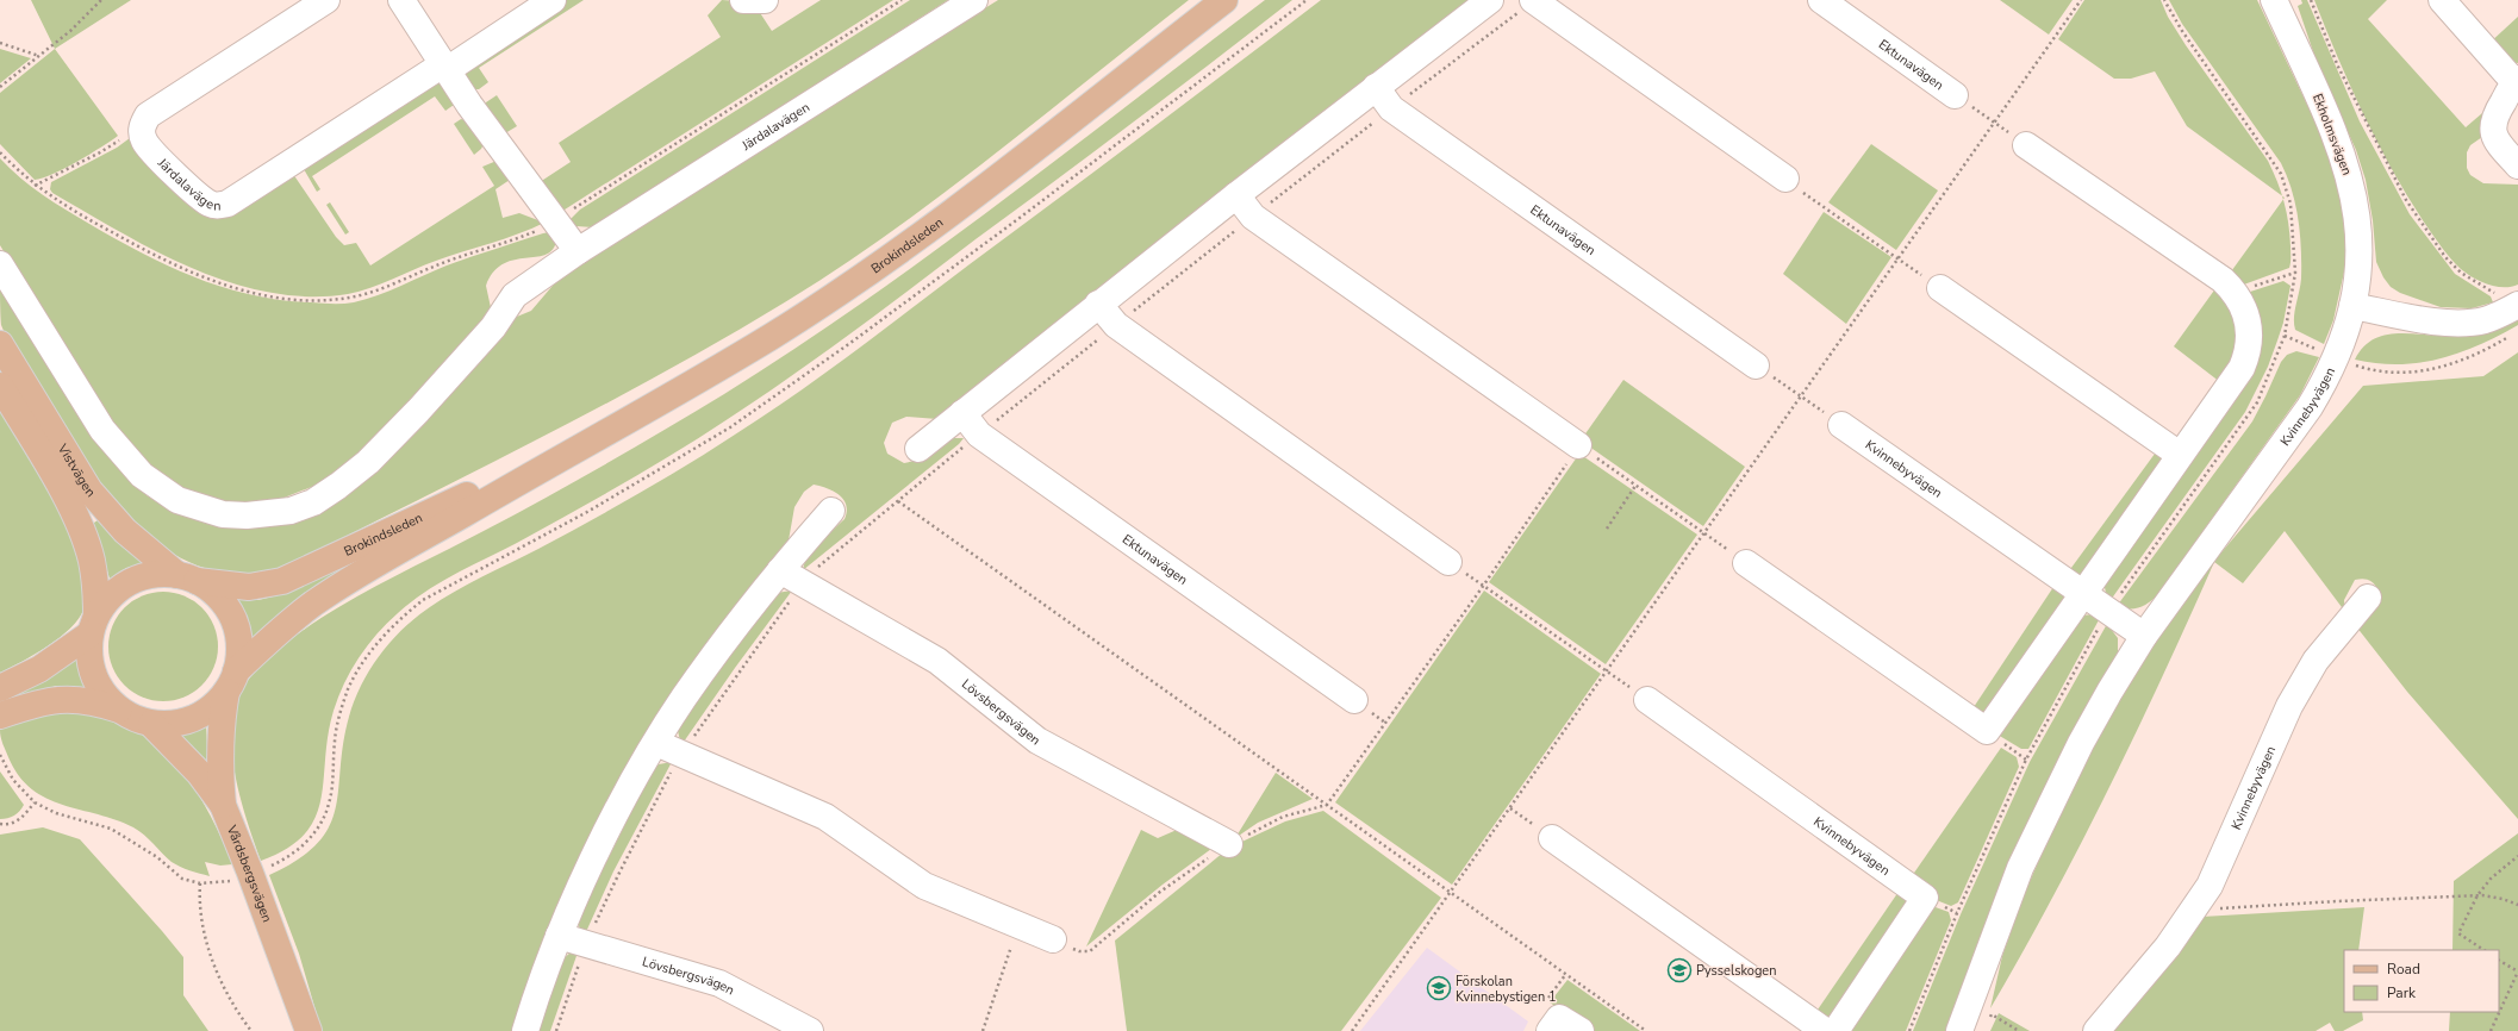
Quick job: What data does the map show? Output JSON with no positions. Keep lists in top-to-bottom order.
{
  "streets": {
    "main road": ["Brokindsleden", "Vistvägen", "Vårdsbergsvägen"],
    "street": [
      "Ektunavägen",
      "Järdalavägen",
      "Ekholmsvägen",
      "Kvinnebyvägen",
      "Lövsbergsvägen"
    ]
  },
  "crossings": [
    ["Ekholmsvägen", "Kvinnebyvägen"],
    ["Brokindsleden", "Vistvägen"],
    ["Brokindsleden", "Vårdsbergsvägen"],
    ["Vistvägen", "Vårdsbergsvägen"]
  ],
  "places": {
    "school or university": ["Pysselskogen", "Förskolan Kvinnebystigen 1"]
  },
  "legend": ["Road", "Park"]
}
